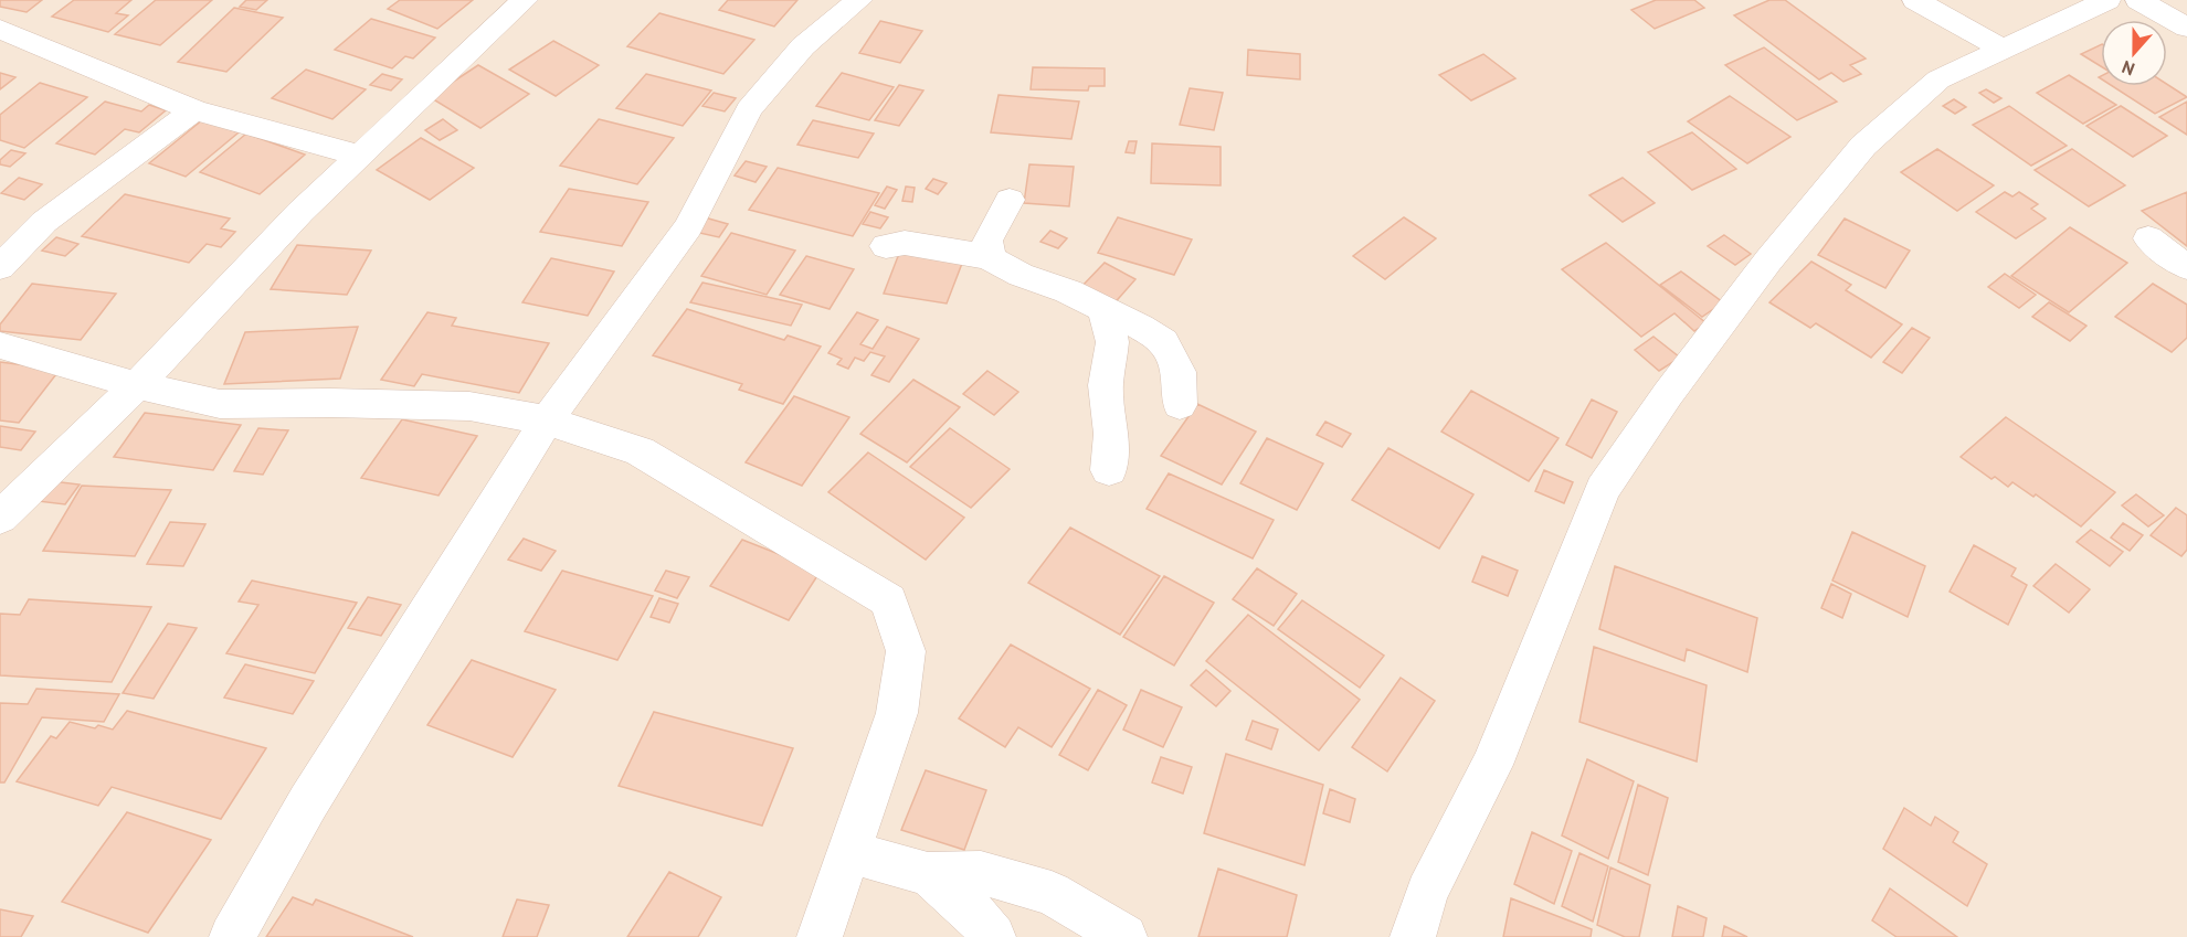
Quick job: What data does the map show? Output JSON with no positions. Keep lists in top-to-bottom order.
{
  "north": "bottom"
}
